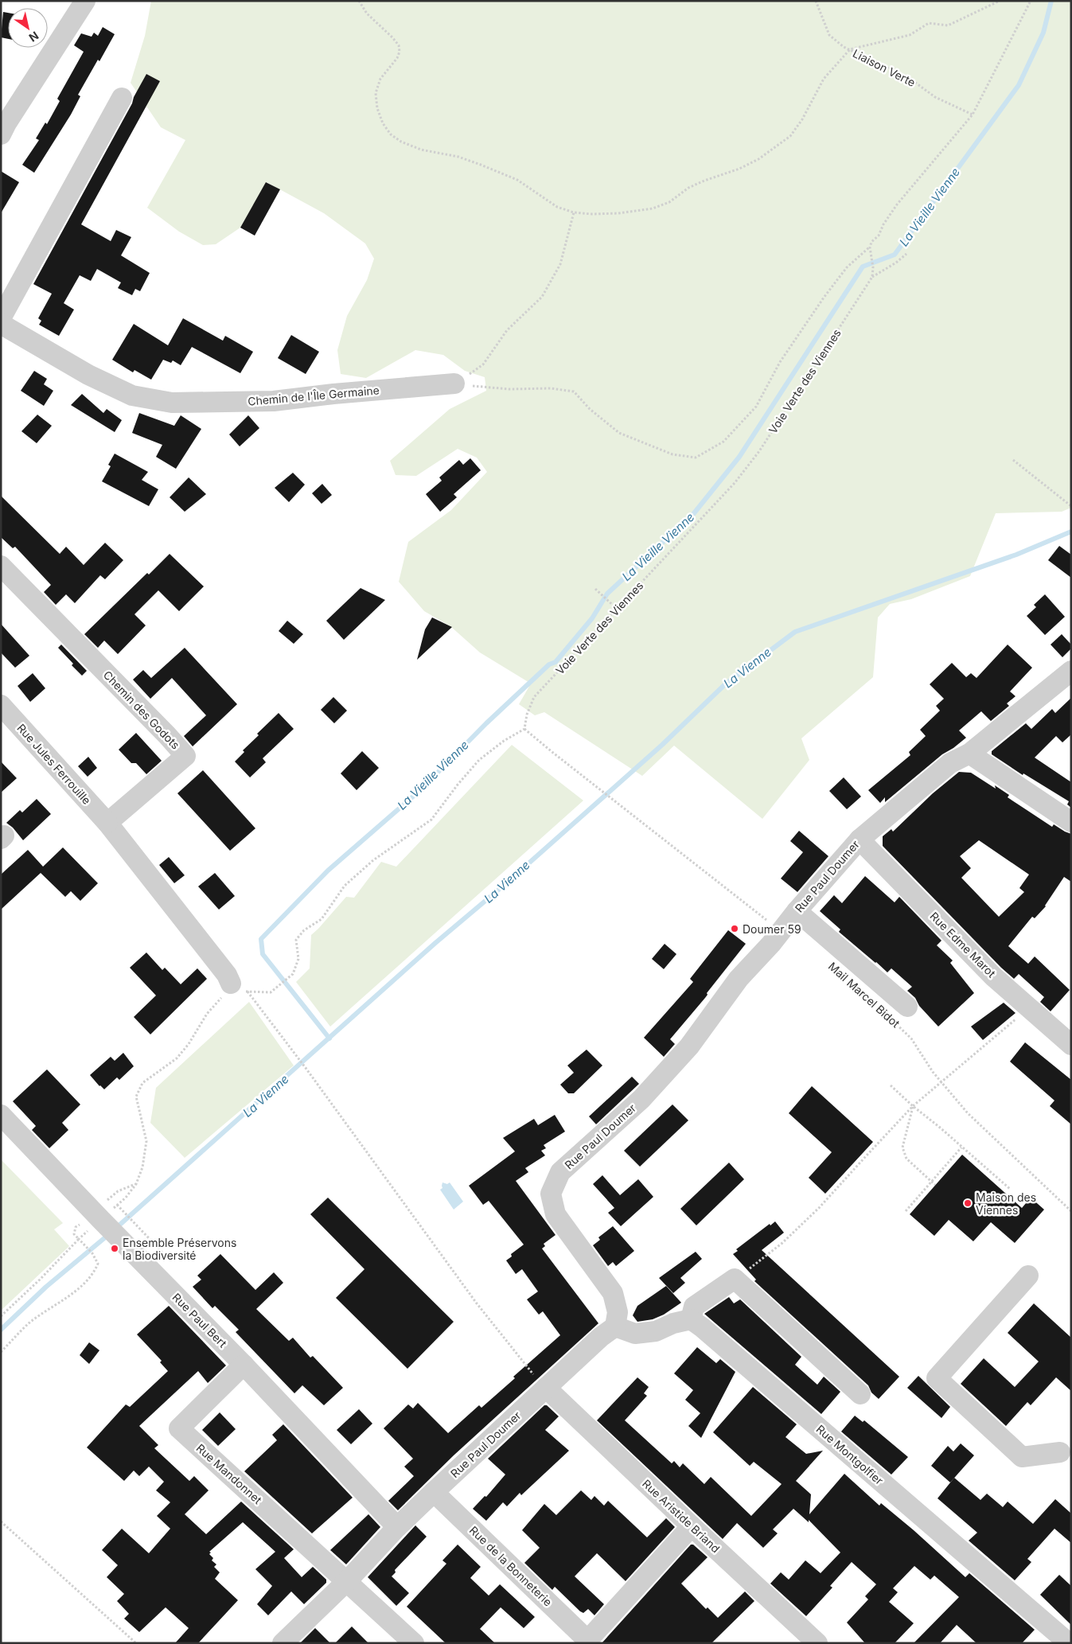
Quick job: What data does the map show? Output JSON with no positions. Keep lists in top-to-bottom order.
{
  "streets": {
    "street": [
      "Chemin de l'Île Germaine",
      "Chemin des Godots",
      "Rue Jules Ferrouille",
      "Rue Paul Doumer",
      "Rue Edme Marot",
      "Rue Paul Bert",
      "Rue Montgolfier",
      "Rue Mandonnet",
      "Rue Aristide Briand",
      "Rue de la Bonneterie"
    ],
    "path": ["Liaison Verte", "Voie Verte des Viennes", "Mail Marcel Bidot"]
  },
  "crossings": [
    ["Chemin des Godots", "Rue Jules Ferrouille"],
    ["Rue Paul Doumer", "Rue Edme Marot"],
    ["Rue Paul Doumer", "Rue Paul Bert"],
    ["Rue Paul Doumer", "Rue Mandonnet"],
    ["Rue Paul Doumer", "Rue Aristide Briand"],
    ["Rue Paul Doumer", "Rue de la Bonneterie"],
    ["Rue Paul Bert", "Rue Mandonnet"],
    ["Rue Aristide Briand", "Rue de la Bonneterie"]
  ],
  "water": ["La Vieille Vienne", "La Vienne"],
  "places": ["Doumer 59", "Maison des Viennes", "Ensemble Préservons la Biodiversité"],
  "north": "bottom right"
}
